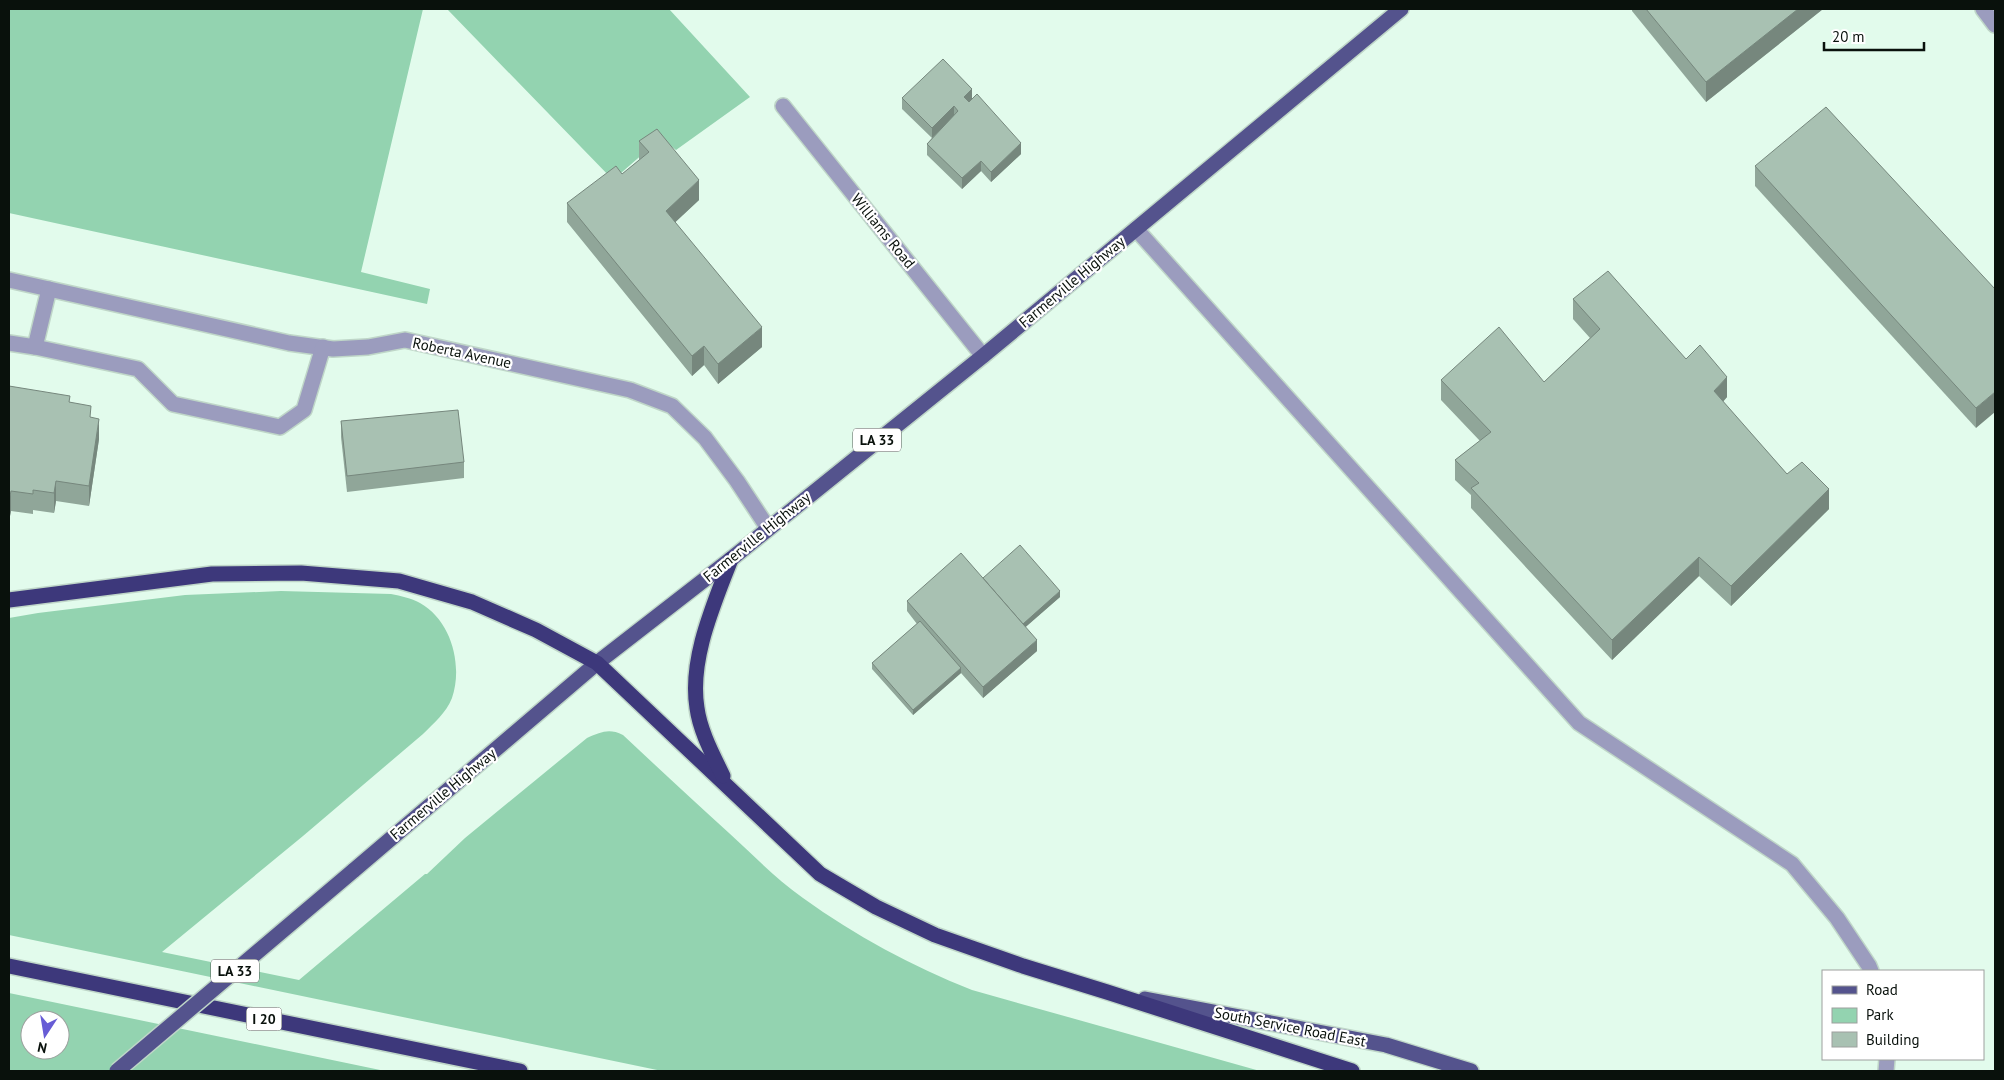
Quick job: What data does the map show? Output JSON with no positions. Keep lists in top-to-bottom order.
{
  "streets": {
    "highway": ["I 20"],
    "main road": ["Farmerville Highway", "LA 33", "South Service Road East"],
    "street": ["Williams Road", "Roberta Avenue"]
  },
  "crossings": [
    ["Williams Road", "Farmerville Highway"],
    ["Farmerville Highway", "Roberta Avenue"]
  ],
  "legend": ["Road", "Park", "Building"],
  "scale_bar": "20 m",
  "north": "bottom"
}
